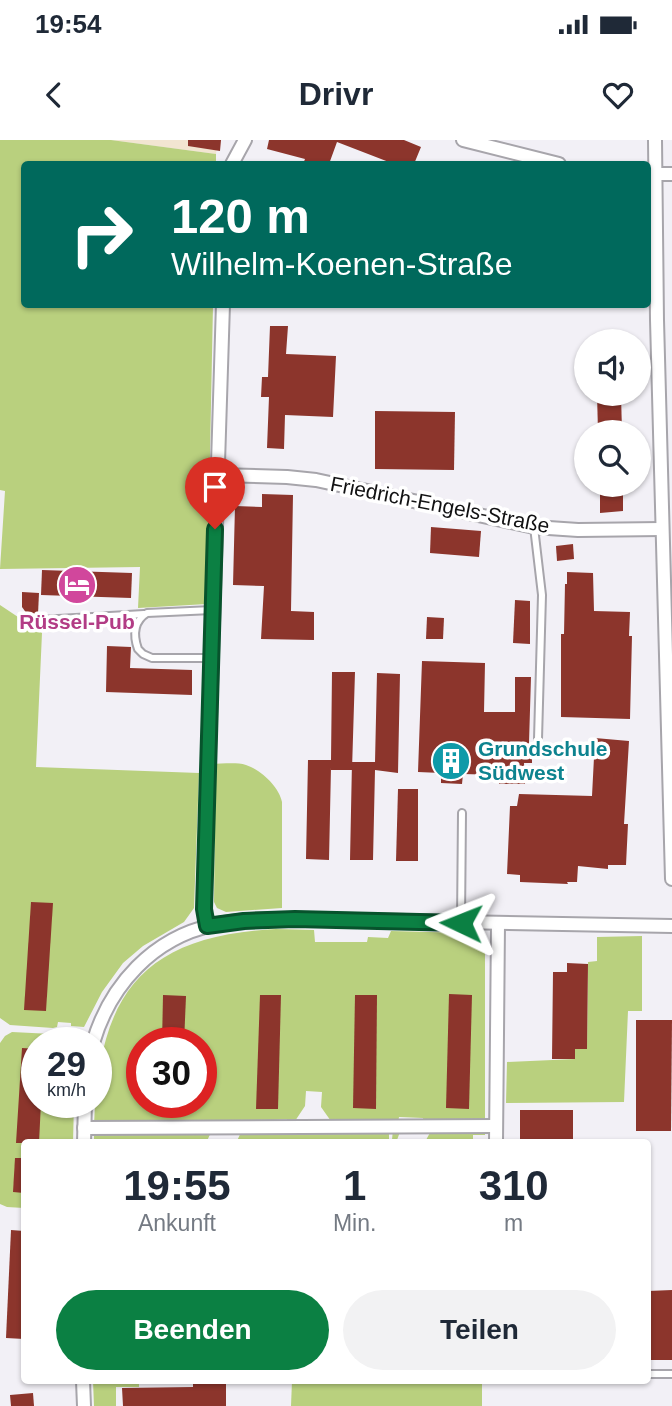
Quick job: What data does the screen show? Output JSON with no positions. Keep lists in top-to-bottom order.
{
  "streets": {
    "street": ["Friedrich-Engels-Straße"]
  },
  "places": {
    "hotel": ["Rüssel-Pub"],
    "building": ["Grundschule Südwest"]
  },
  "page": {
    "status": "19:54",
    "header": "Drivr",
    "turn": ["120 m", "Wilhelm-Koenen-Straße"],
    "speed": "29 km/h",
    "limit": "30",
    "eta": [
      "19:55",
      "Ankunft",
      "1",
      "Min.",
      "310",
      "m"
    ],
    "buttons": ["Beenden", "Teilen"]
  }
}
